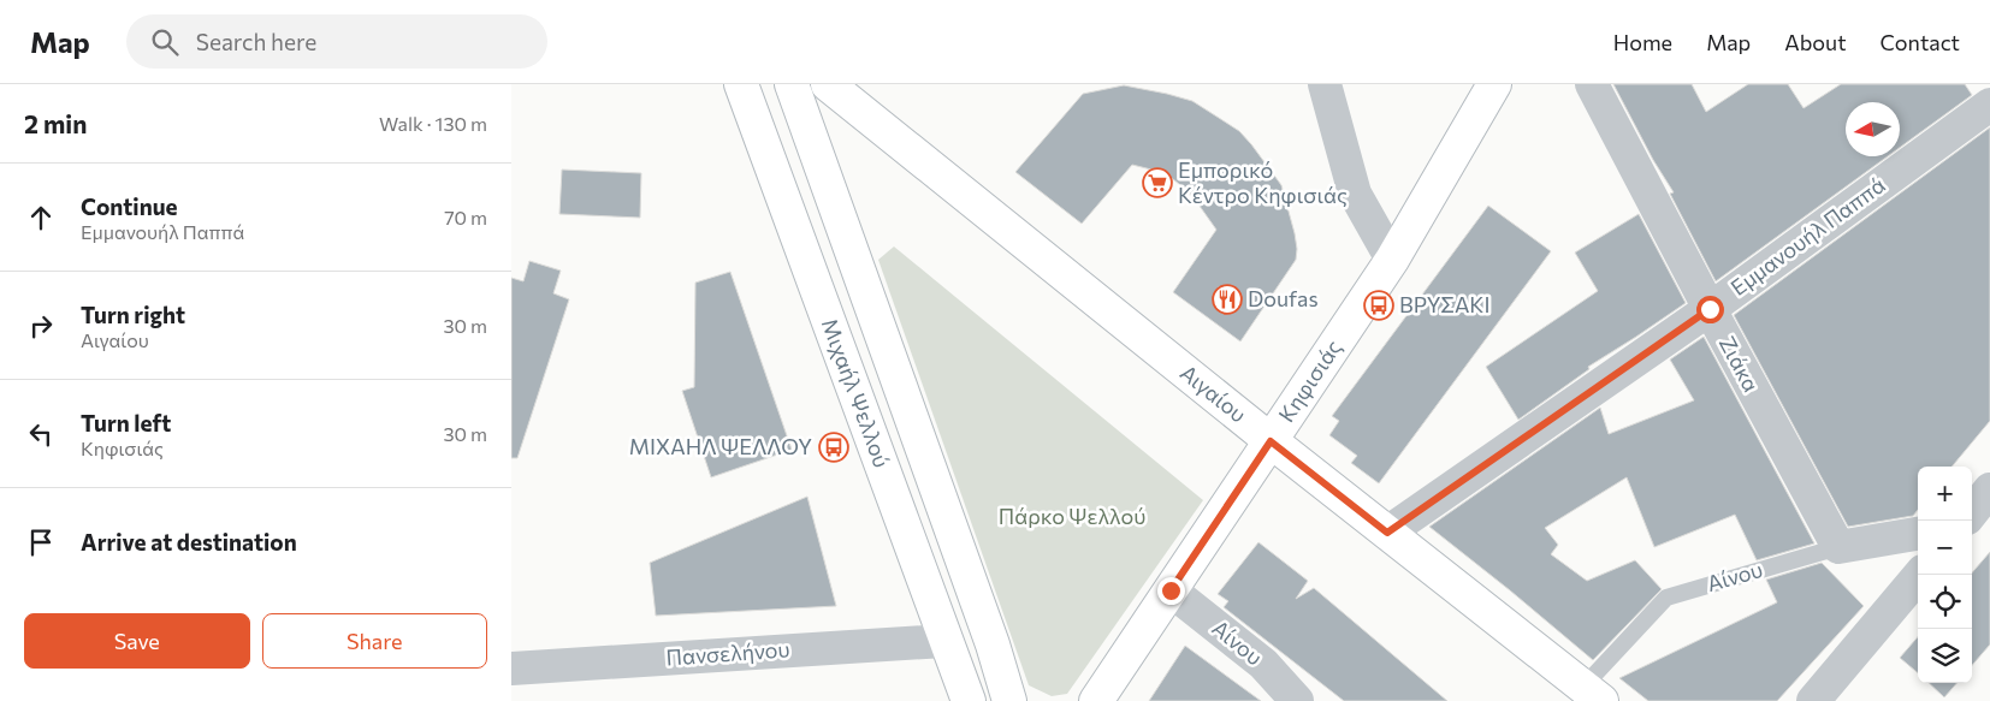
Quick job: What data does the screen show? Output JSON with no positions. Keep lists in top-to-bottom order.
{
  "streets": {
    "main road": ["Κηφισιάς", "Μιχαήλ Ψελλού", "Αιγαίου"],
    "street": [
      "Εμμανουήλ Παππά",
      "Ζιάκα",
      "Αίνου",
      "Πανσελήνου"
    ]
  },
  "crossings": [
    ["Εμμανουήλ Παππά", "Ζιάκα"],
    ["Εμμανουήλ Παππά", "Αιγαίου"],
    ["Ζιάκα", "Αίνου"],
    ["Κηφισιάς", "Αιγαίου"],
    ["Κηφισιάς", "Αίνου"],
    ["Μιχαήλ Ψελλού", "Πανσελήνου"],
    ["Αιγαίου", "Αίνου"]
  ],
  "parks": ["Πάρκο Ψελλού"],
  "places": {
    "supermarket": ["Εμπορικό Κέντρο Κηφισιάς"],
    "restaurant": ["Doufas"],
    "bus stop": ["ΒΡΥΣΑΚΙ", "ΜΙΧΑΗΛ ΨΕΛΛΟΥ"]
  },
  "north": "left",
  "page": {
    "header": "Map",
    "search": "Search here",
    "nav": [
      "Home",
      "Map",
      "About",
      "Contact"
    ],
    "heading": ["2 min", "Walk · 130 m"],
    "list": [
      ["Continue", "Εμμανουήλ Παππά", "70 m"],
      ["Turn right", "Αιγαίου", "30 m"],
      ["Turn left", "Κηφισιάς", "30 m"],
      "Arrive at destination"
    ],
    "map_buttons": ["+", "−"],
    "buttons": ["Save", "Share"]
  }
}
